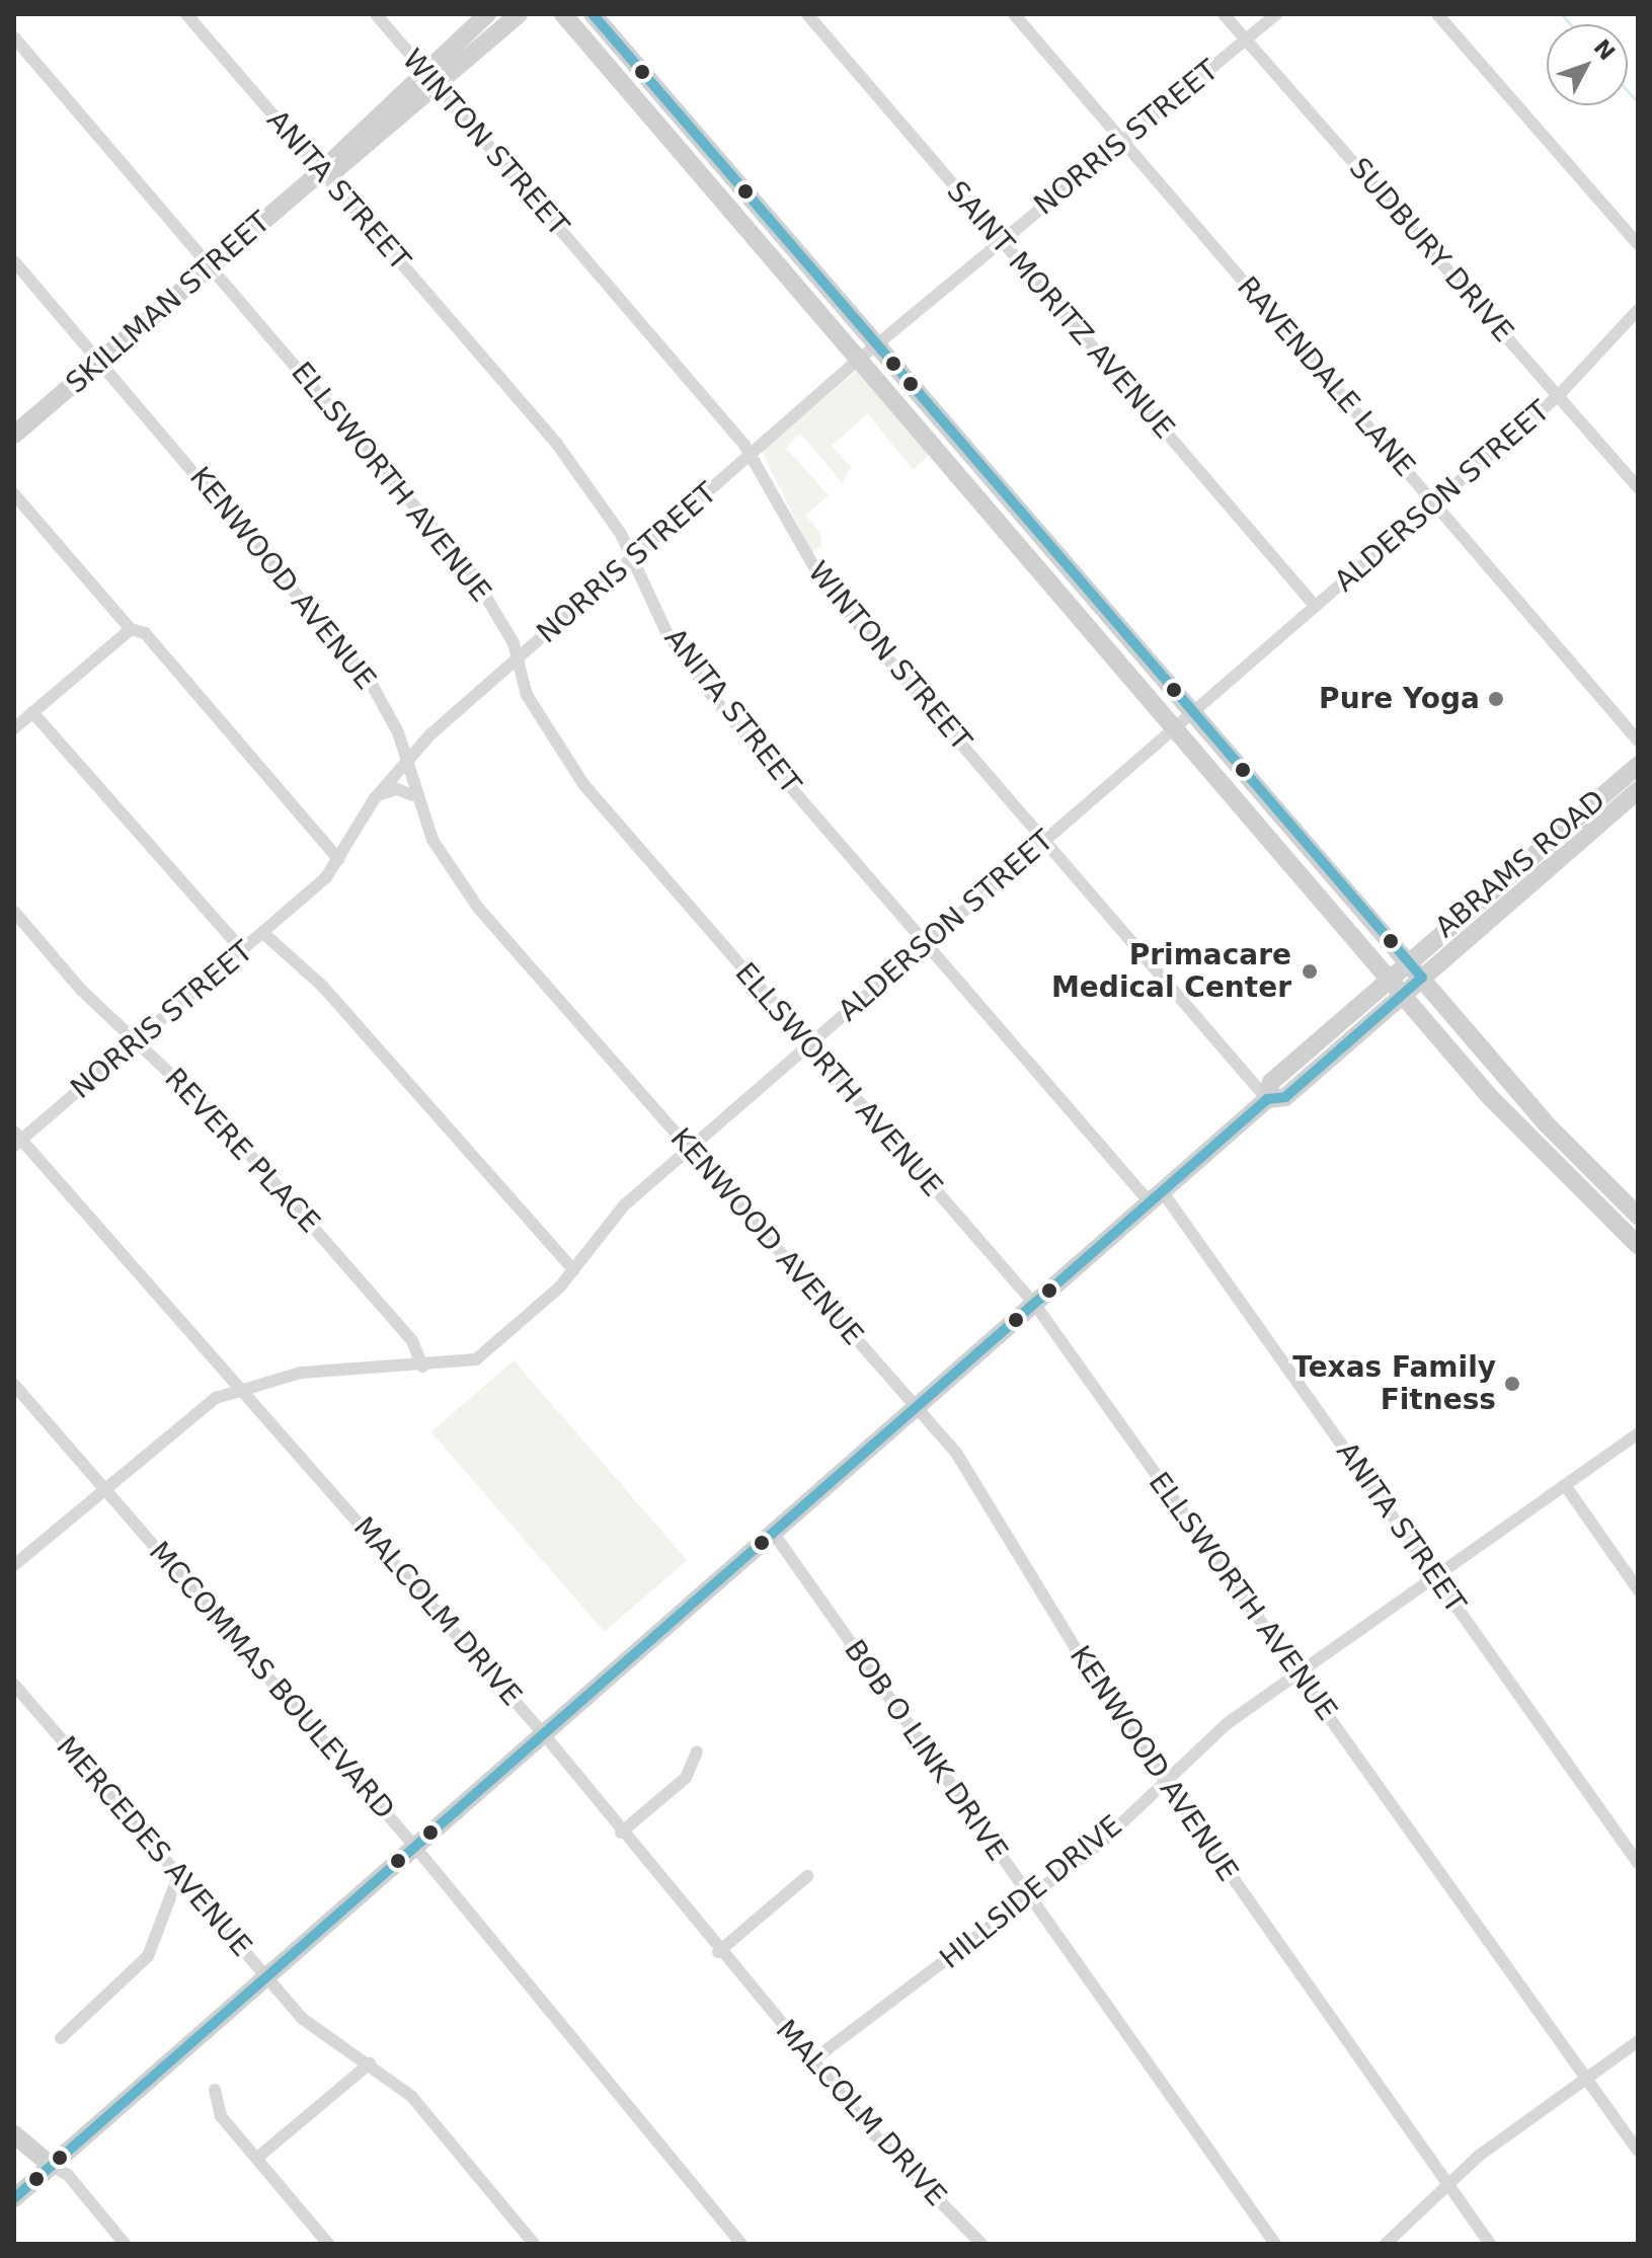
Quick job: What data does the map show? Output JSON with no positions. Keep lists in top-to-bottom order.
{
  "streets": {
    "main road": ["SKILLMAN STREET", "ABRAMS ROAD"],
    "street": [
      "NORRIS STREET",
      "WINTON STREET",
      "ANITA STREET",
      "SUDBURY DRIVE",
      "SAINT MORITZ AVENUE",
      "RAVENDALE LANE",
      "ELLSWORTH AVENUE",
      "ALDERSON STREET",
      "KENWOOD AVENUE",
      "REVERE PLACE",
      "MALCOLM DRIVE",
      "MCCOMMAS BOULEVARD",
      "BOB O LINK DRIVE",
      "MERCEDES AVENUE",
      "HILLSIDE DRIVE"
    ]
  },
  "crossings": [
    ["NORRIS STREET", "WINTON STREET"],
    ["NORRIS STREET", "ANITA STREET"],
    ["NORRIS STREET", "SUDBURY DRIVE"],
    ["NORRIS STREET", "SAINT MORITZ AVENUE"],
    ["NORRIS STREET", "RAVENDALE LANE"],
    ["NORRIS STREET", "ELLSWORTH AVENUE"],
    ["NORRIS STREET", "KENWOOD AVENUE"],
    ["NORRIS STREET", "REVERE PLACE"],
    ["NORRIS STREET", "MALCOLM DRIVE"],
    ["WINTON STREET", "SKILLMAN STREET"],
    ["WINTON STREET", "ALDERSON STREET"],
    ["WINTON STREET", "ABRAMS ROAD"],
    ["ANITA STREET", "SKILLMAN STREET"],
    ["ANITA STREET", "ALDERSON STREET"],
    ["ANITA STREET", "ABRAMS ROAD"],
    ["ANITA STREET", "HILLSIDE DRIVE"],
    ["SUDBURY DRIVE", "ALDERSON STREET"],
    ["SKILLMAN STREET", "ELLSWORTH AVENUE"],
    ["SKILLMAN STREET", "KENWOOD AVENUE"],
    ["SAINT MORITZ AVENUE", "ALDERSON STREET"],
    ["RAVENDALE LANE", "ALDERSON STREET"],
    ["ELLSWORTH AVENUE", "ALDERSON STREET"],
    ["ELLSWORTH AVENUE", "ABRAMS ROAD"],
    ["ELLSWORTH AVENUE", "HILLSIDE DRIVE"],
    ["ALDERSON STREET", "KENWOOD AVENUE"],
    ["ALDERSON STREET", "REVERE PLACE"],
    ["ALDERSON STREET", "MALCOLM DRIVE"],
    ["ALDERSON STREET", "MCCOMMAS BOULEVARD"],
    ["KENWOOD AVENUE", "ABRAMS ROAD"],
    ["KENWOOD AVENUE", "HILLSIDE DRIVE"],
    ["ABRAMS ROAD", "MALCOLM DRIVE"],
    ["ABRAMS ROAD", "MCCOMMAS BOULEVARD"],
    ["ABRAMS ROAD", "BOB O LINK DRIVE"],
    ["ABRAMS ROAD", "MERCEDES AVENUE"],
    ["MALCOLM DRIVE", "HILLSIDE DRIVE"],
    ["BOB O LINK DRIVE", "HILLSIDE DRIVE"]
  ],
  "places": ["Pure Yoga", "Primacare Medical Center", "Texas Family Fitness"],
  "north": "top right"
}
